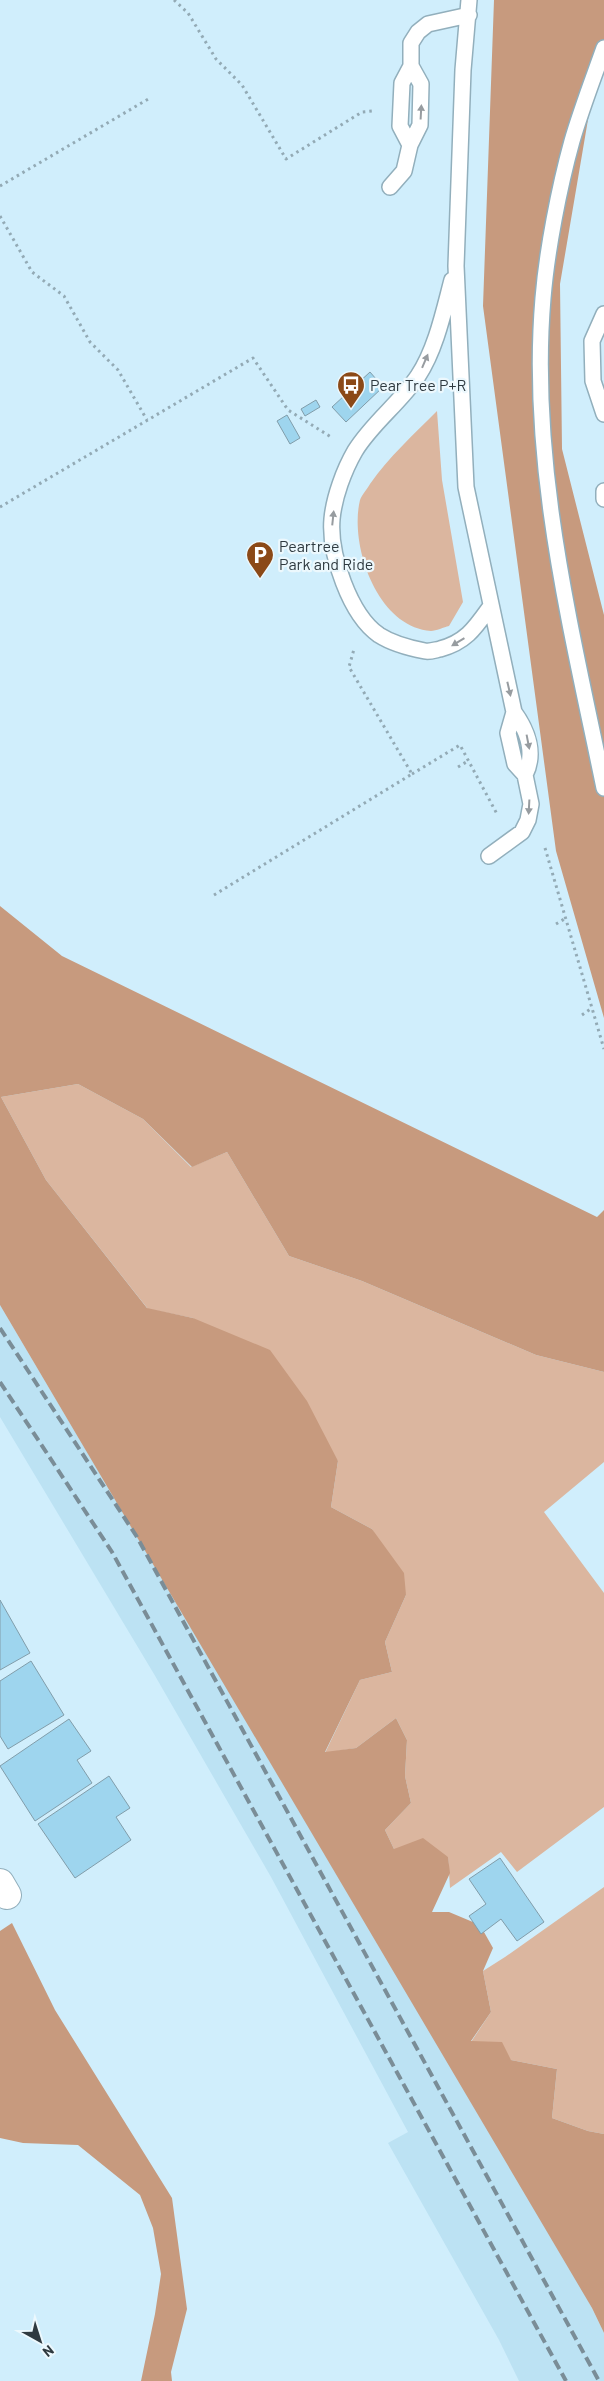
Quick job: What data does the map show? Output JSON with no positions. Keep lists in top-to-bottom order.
{
  "places": {
    "bus stop": ["Pear Tree P+R"],
    "parking": ["Peartree Park and Ride"]
  },
  "north": "bottom right"
}
